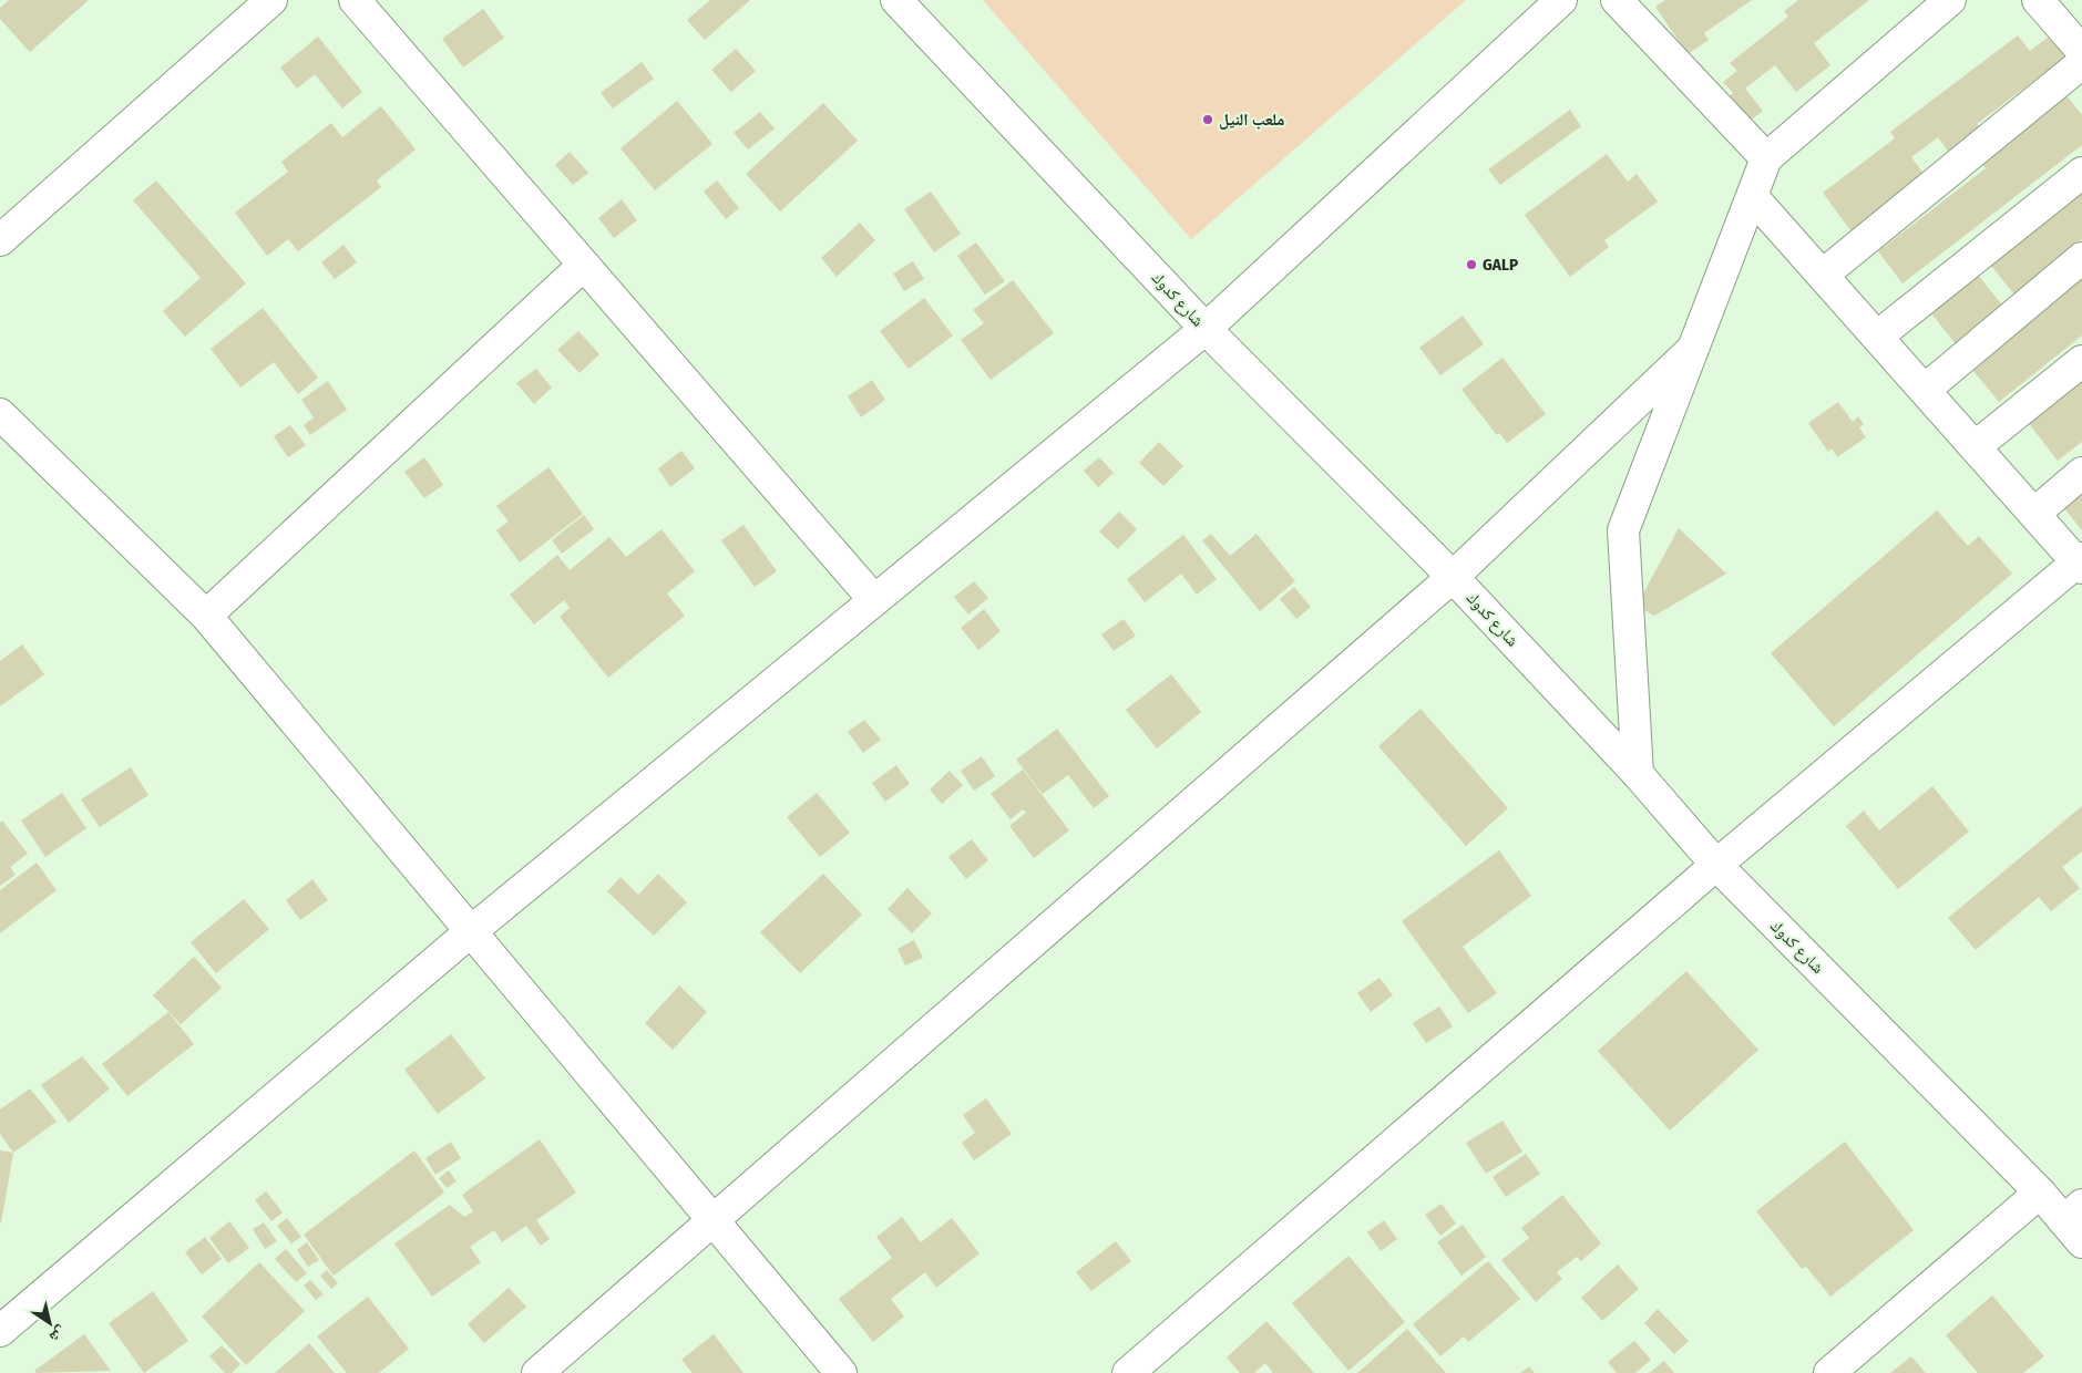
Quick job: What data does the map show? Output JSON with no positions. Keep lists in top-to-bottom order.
{
  "streets": {
    "street": ["شارع كدوك"]
  },
  "places": ["ملعب النيل", "GALP"],
  "north": "bottom right"
}
